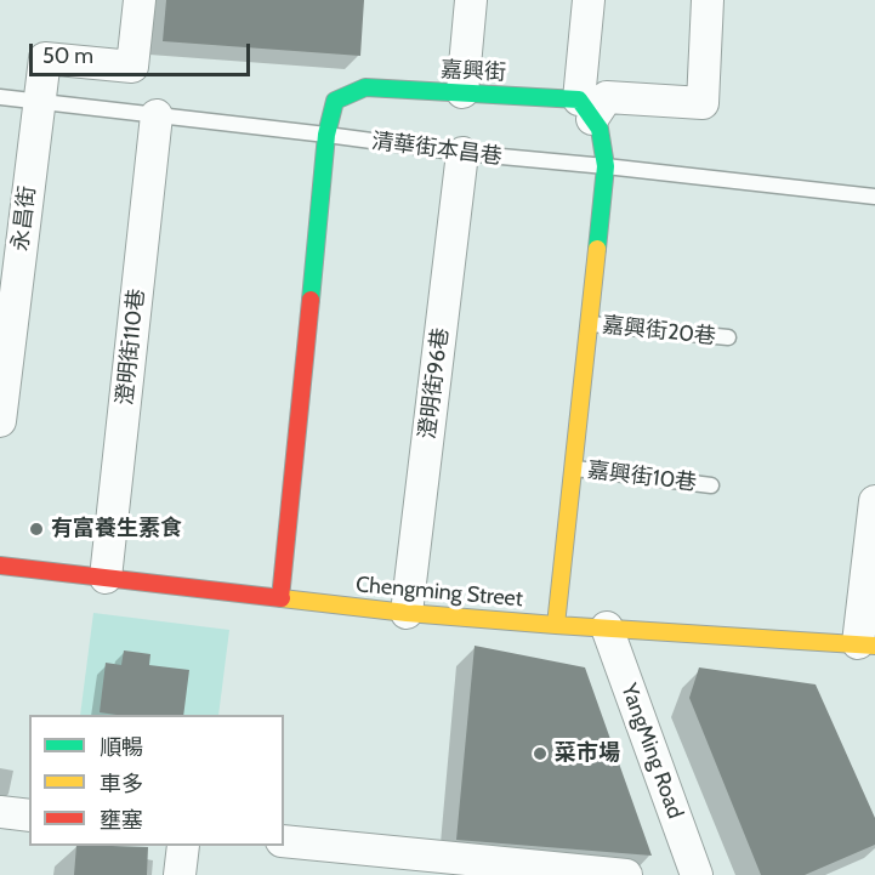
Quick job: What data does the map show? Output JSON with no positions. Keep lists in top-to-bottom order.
{
  "streets": {
    "street": [
      "嘉興街",
      "永昌街",
      "澄明街110巷",
      "澄明街96巷",
      "Chengming Street",
      "YangMing Road"
    ],
    "lane": ["清華街本昌巷", "嘉興街20巷", "嘉興街10巷"]
  },
  "crossings": [
    ["嘉興街", "清華街本昌巷"],
    ["嘉興街", "Chengming Street"],
    ["清華街本昌巷", "永昌街"],
    ["清華街本昌巷", "澄明街110巷"],
    ["清華街本昌巷", "澄明街96巷"],
    ["澄明街110巷", "Chengming Street"],
    ["澄明街96巷", "Chengming Street"],
    ["Chengming Street", "YangMing Road"]
  ],
  "places": ["有富養生素食", "菜市場"],
  "legend": ["順暢", "車多", "壅塞"],
  "scale_bar": "50 m"
}
